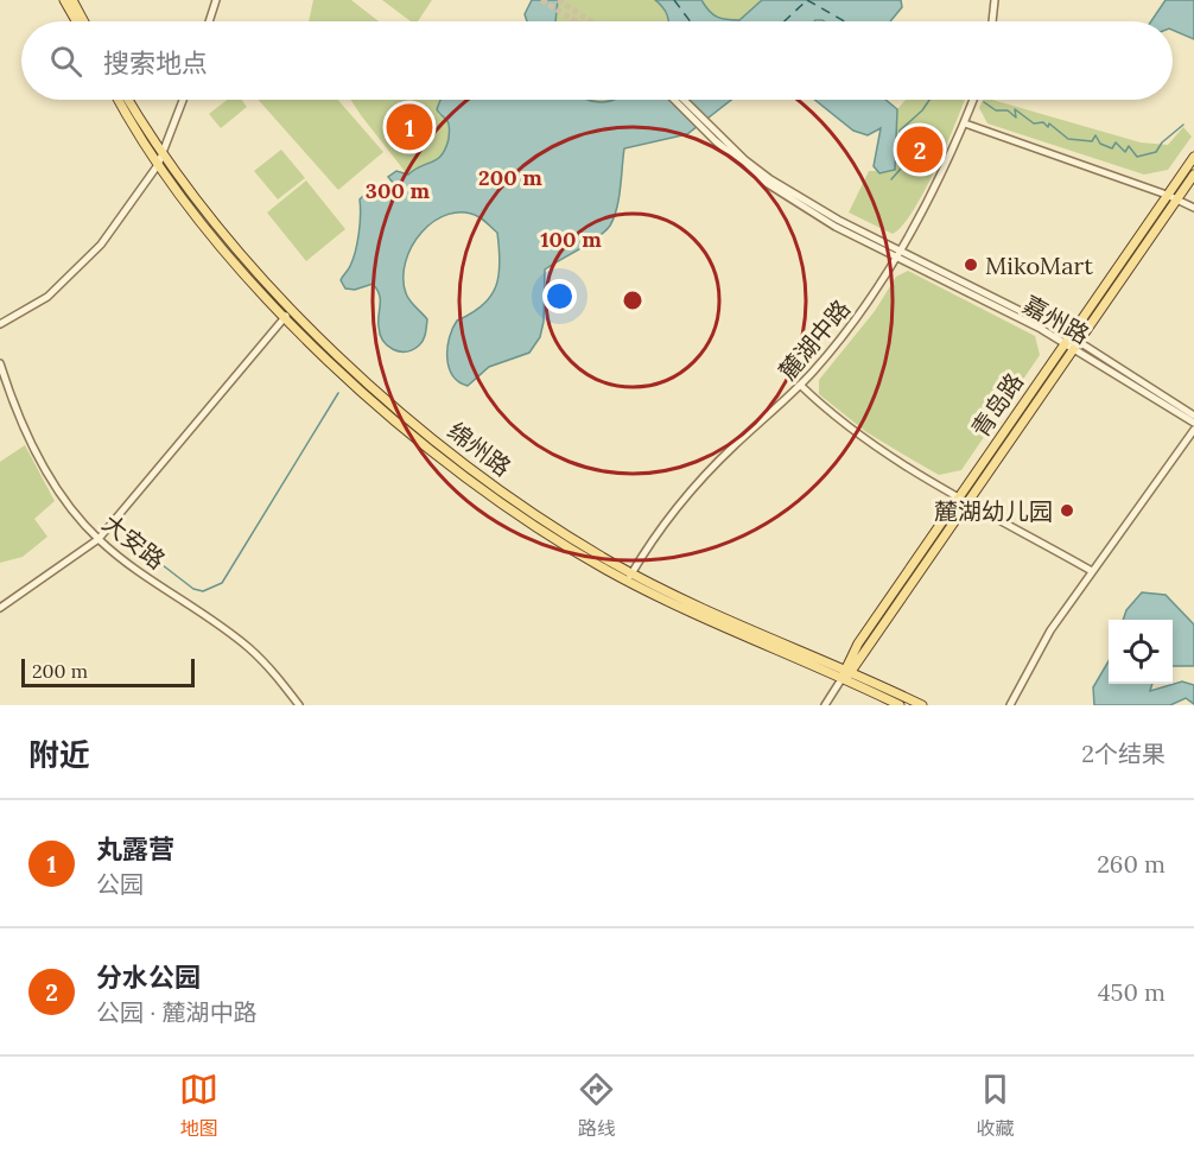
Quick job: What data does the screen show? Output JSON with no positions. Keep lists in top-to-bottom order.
{
  "streets": {
    "main road": ["青岛路", "绵州路"],
    "street": ["嘉州路", "麓湖中路", "大安路"]
  },
  "crossings": [
    ["嘉州路", "麓湖中路"],
    ["嘉州路", "青岛路"],
    ["麓湖中路", "绵州路"],
    ["青岛路", "绵州路"]
  ],
  "places": ["MikoMart", "麓湖幼儿园"],
  "scale_bar": "200 m",
  "page": {
    "search": "搜索地点",
    "pins": ["1", "2"],
    "scale": "200 m",
    "heading": ["附近", "2个结果"],
    "list": [
      {
        "mark": "1",
        "name": "丸露营",
        "note": "公园",
        "value": "260 m"
      },
      {
        "mark": "2",
        "name": "分水公园",
        "note": "公园 · 麓湖中路",
        "value": "450 m"
      }
    ],
    "nav": ["地图", "路线", "收藏"]
  },
  "rings": ["200 m", "300 m", "100 m"]
}
